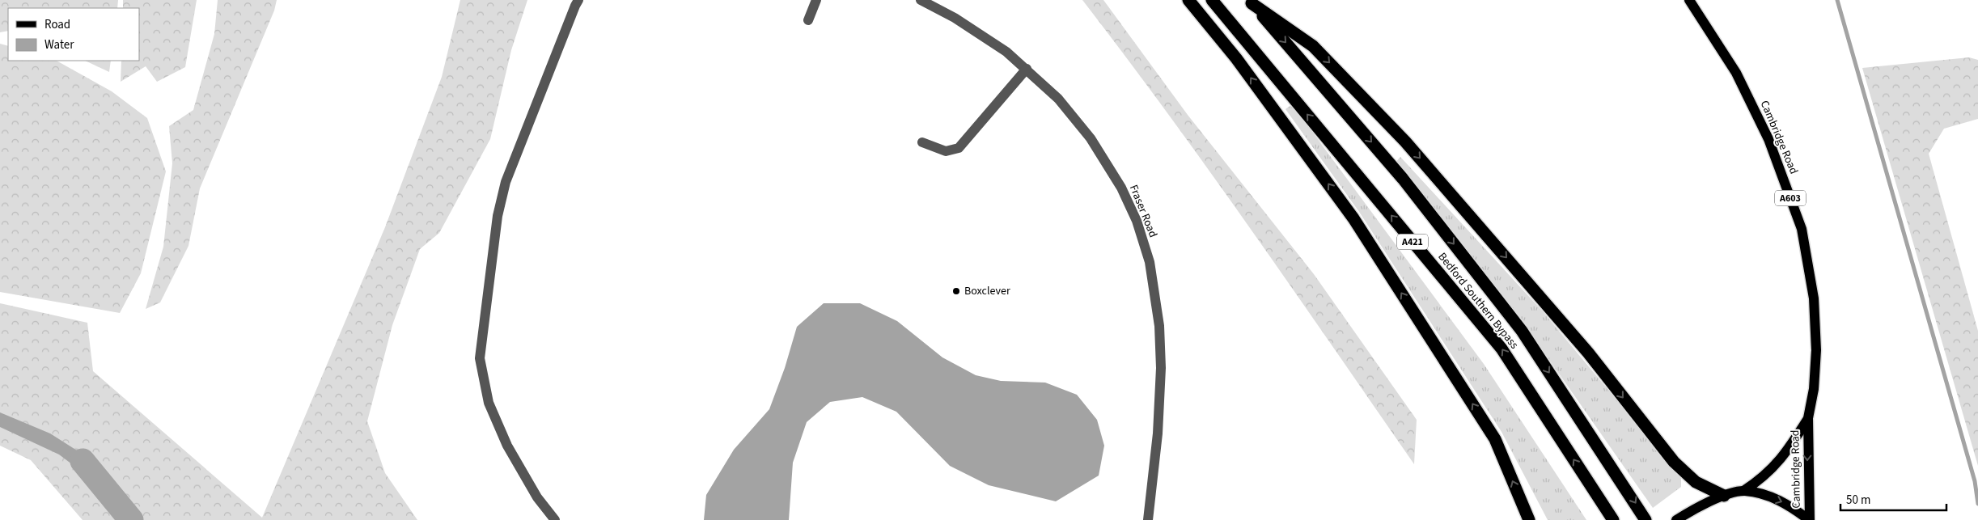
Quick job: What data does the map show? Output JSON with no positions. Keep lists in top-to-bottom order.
{
  "streets": {
    "highway": ["A421", "Bedford Southern Bypass"],
    "main road": ["Cambridge Road", "A603"],
    "street": ["Fraser Road"]
  },
  "places": ["Boxclever"],
  "legend": ["Road", "Water"],
  "scale_bar": "50 m"
}
